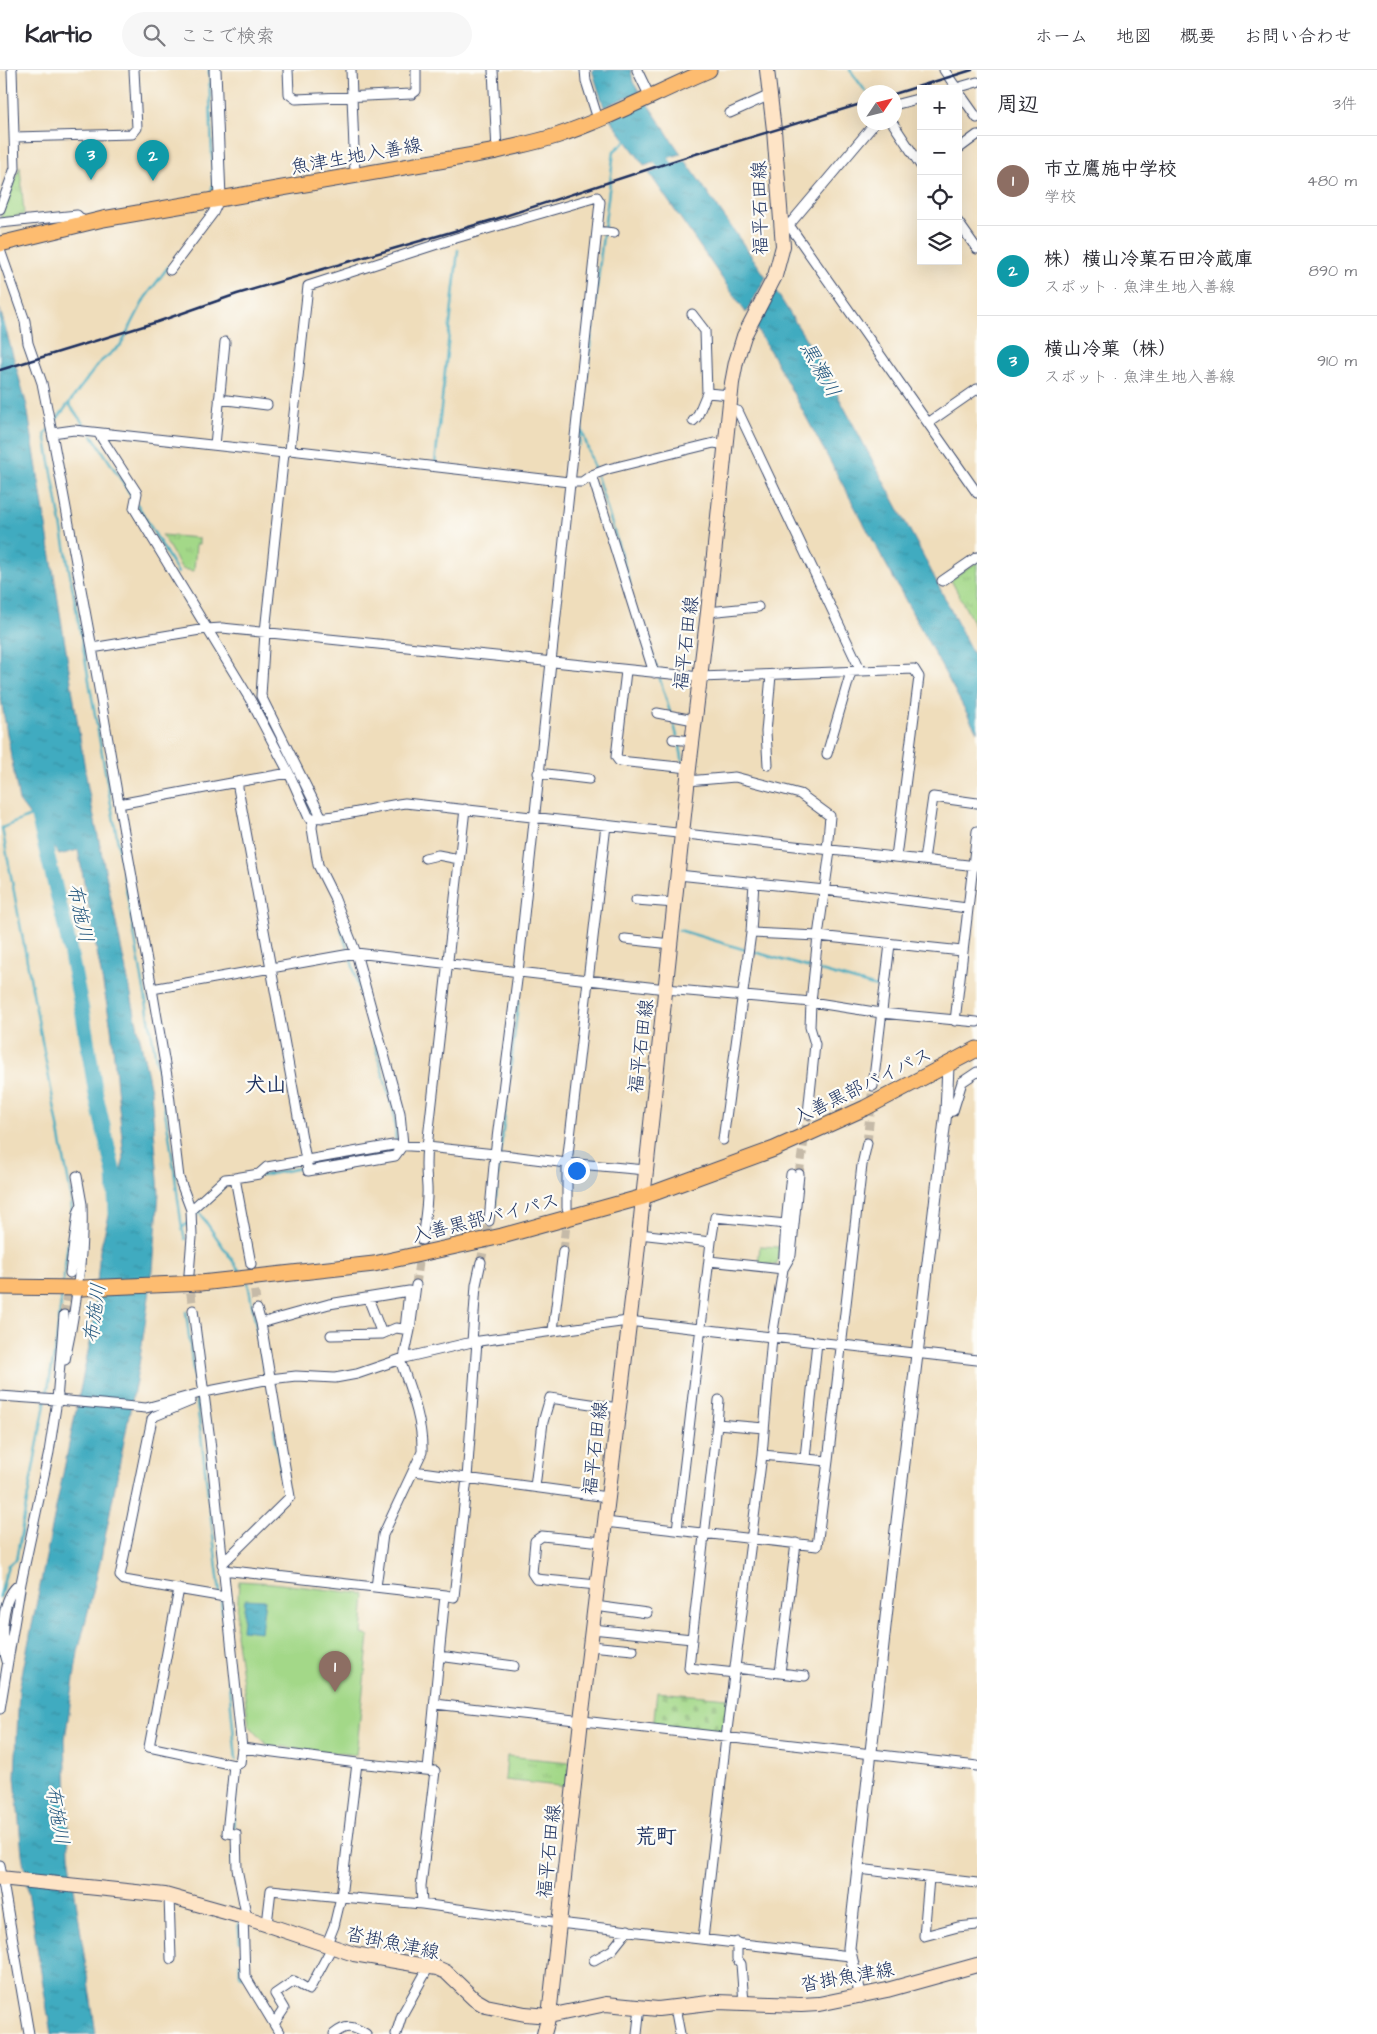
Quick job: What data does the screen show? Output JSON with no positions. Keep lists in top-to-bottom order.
{
  "streets": {
    "main road": [
      "魚津生地入善線",
      "福平石田線",
      "入善黒部バイパス",
      "沓掛魚津線"
    ]
  },
  "crossings": [
    ["福平石田線", "入善黒部バイパス"],
    ["福平石田線", "沓掛魚津線"]
  ],
  "districts": ["犬山", "荒町"],
  "water": ["黒瀬川", "布施川"],
  "north": "top right",
  "page": {
    "header": "Kartio",
    "search": "ここで検索",
    "nav": [
      "ホーム",
      "地図",
      "概要",
      "お問い合わせ"
    ],
    "heading": ["周辺", "3件"],
    "map_buttons": ["+", "−"],
    "list": [
      {
        "mark": "1",
        "name": "市立鷹施中学校",
        "note": "学校",
        "value": "480 m"
      },
      {
        "mark": "2",
        "name": "株）横山冷菓石田冷蔵庫",
        "note": "スポット · 魚津生地入善線",
        "value": "890 m"
      },
      {
        "mark": "3",
        "name": "横山冷菓（株）",
        "note": "スポット · 魚津生地入善線",
        "value": "910 m"
      }
    ],
    "pins": ["3", "2", "1"]
  }
}
